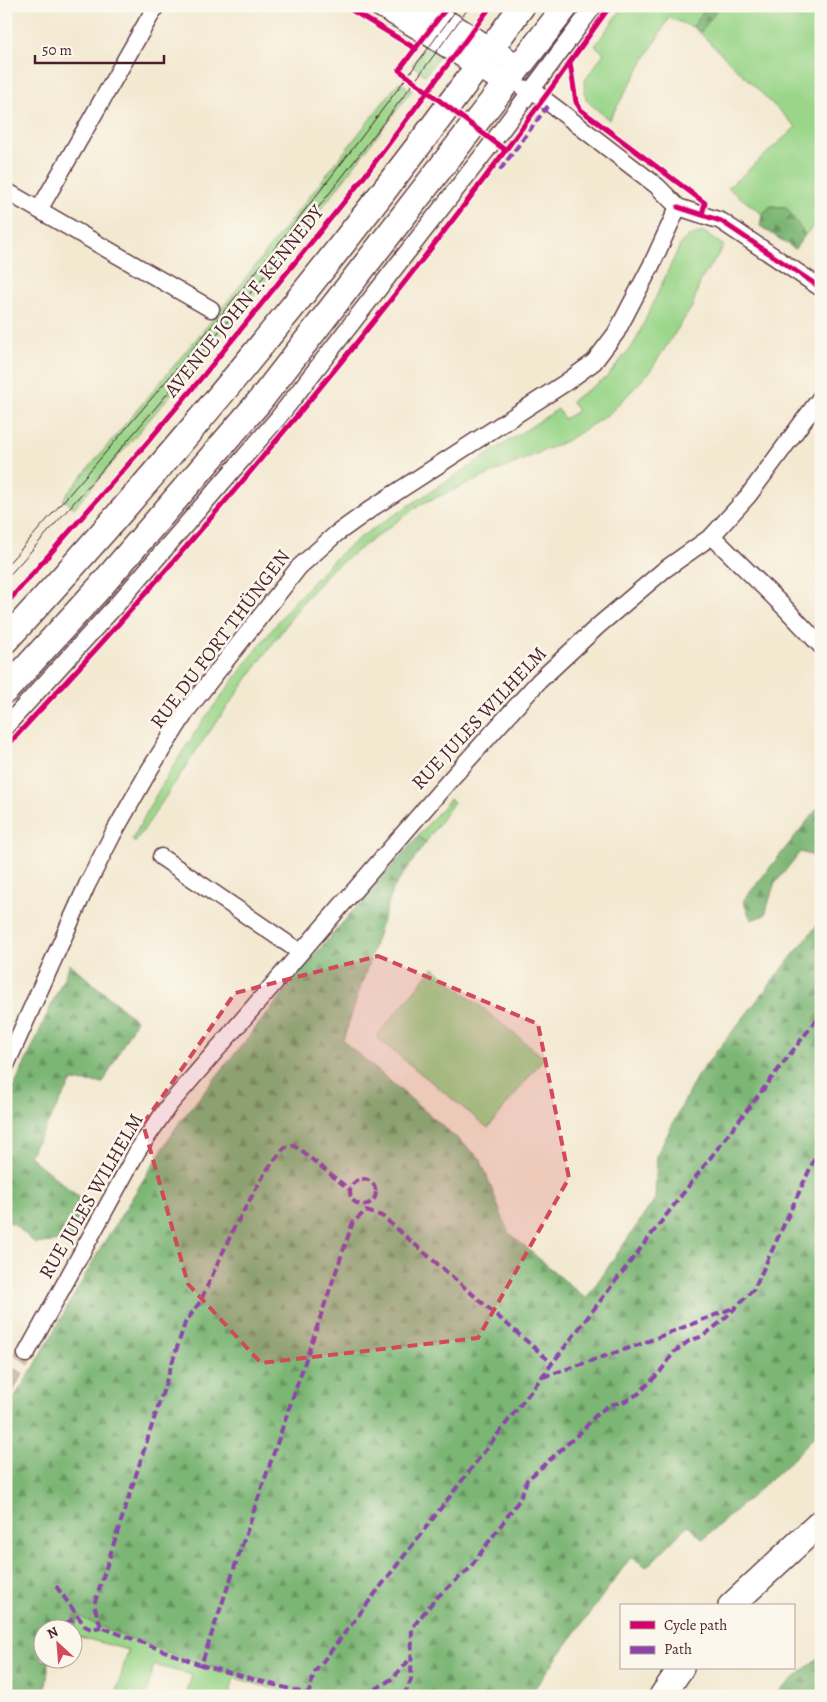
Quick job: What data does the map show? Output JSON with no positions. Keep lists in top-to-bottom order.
{
  "streets": {
    "main road": ["AVENUE JOHN F. KENNEDY"],
    "street": ["RUE DU FORT THÜNGEN", "RUE JULES WILHELM"]
  },
  "legend": ["Cycle path", "Path"],
  "scale_bar": "50 m",
  "north": "top left"
}
